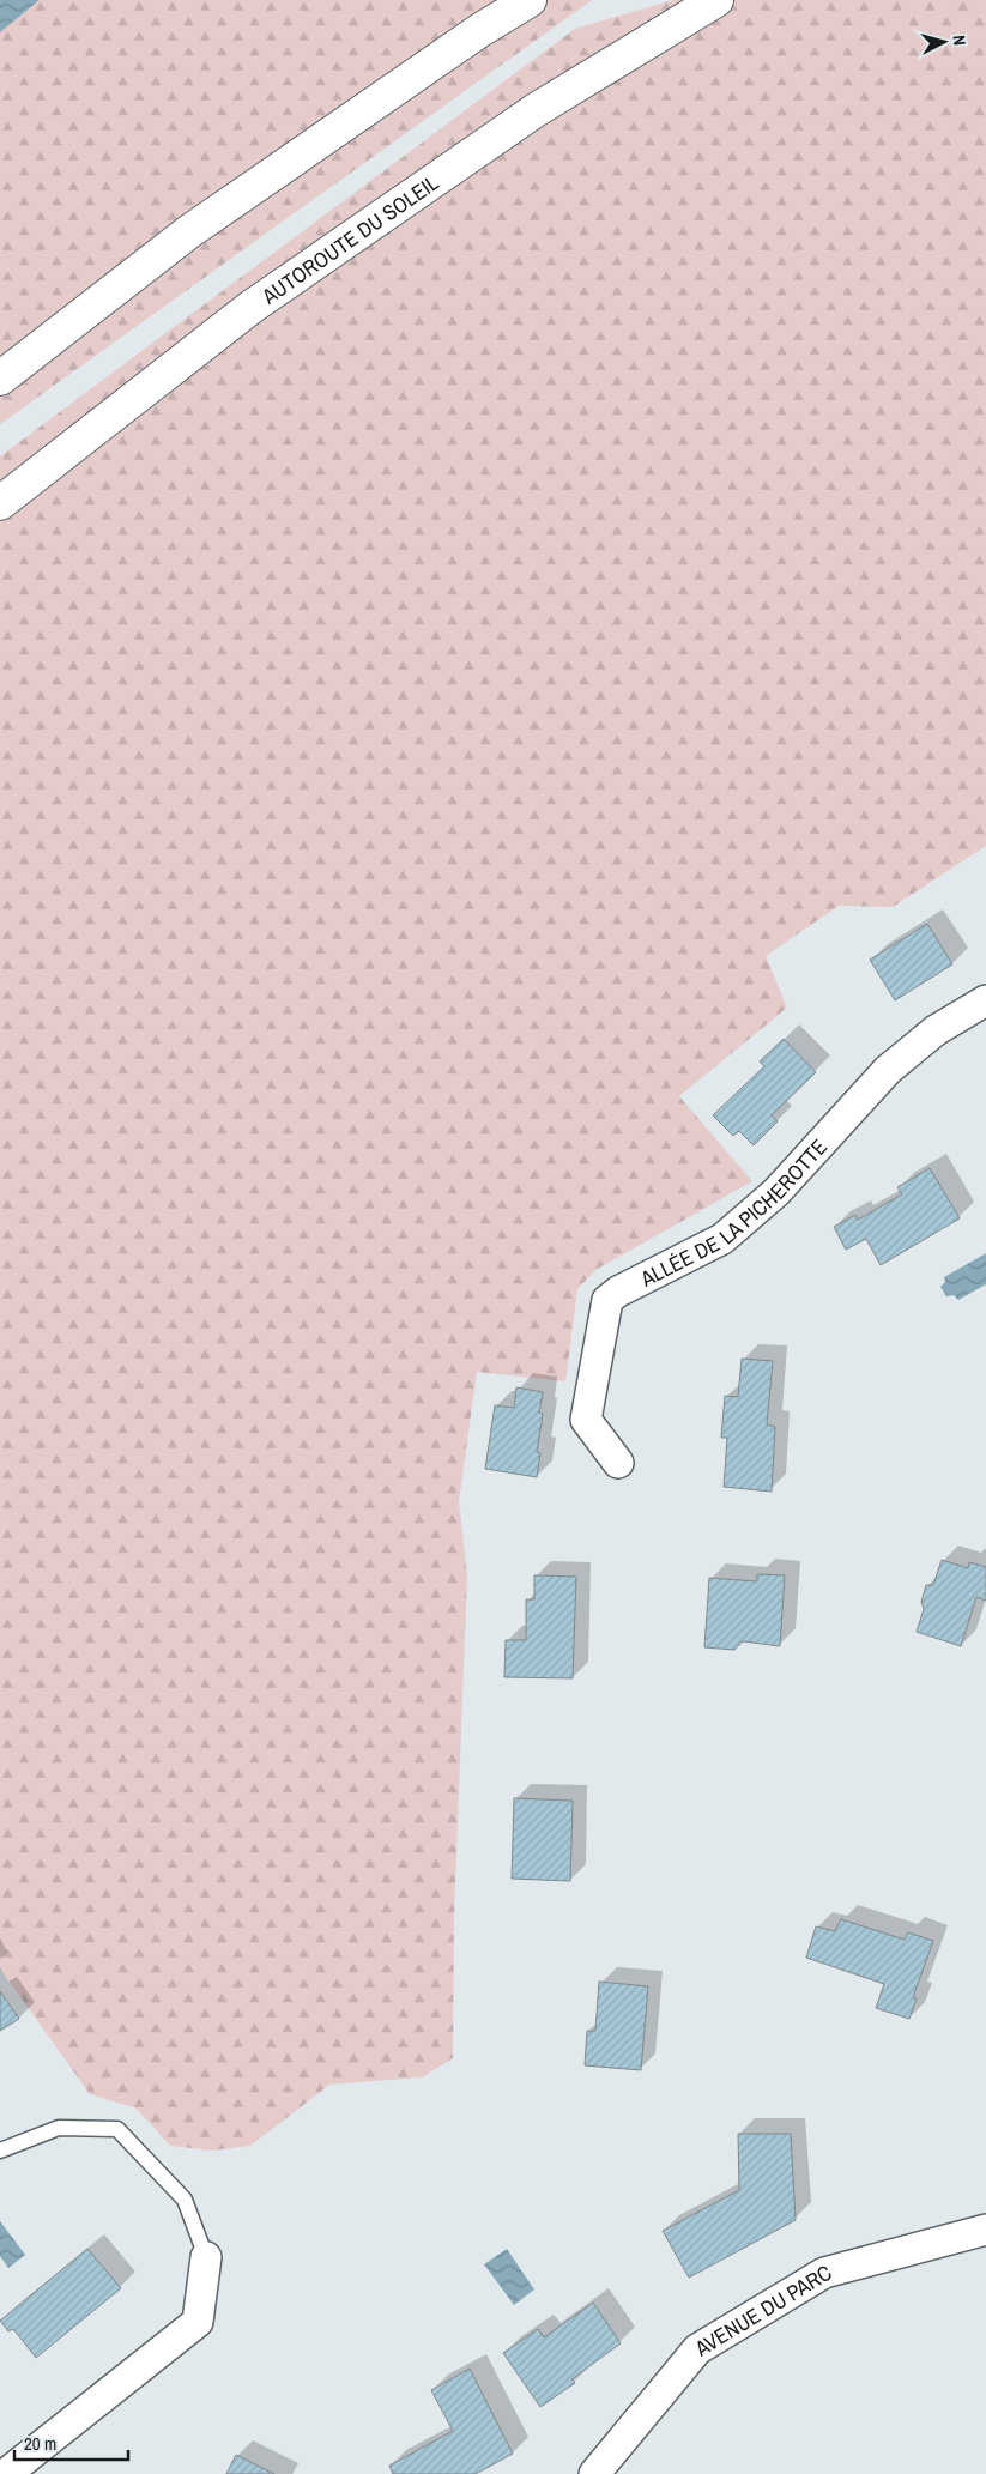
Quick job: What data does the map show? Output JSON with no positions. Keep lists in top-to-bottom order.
{
  "streets": {
    "highway": ["AUTOROUTE DU SOLEIL"],
    "street": ["ALLÉE DE LA PICHEROTTE", "AVENUE DU PARC"]
  },
  "scale_bar": "20 m",
  "north": "right"
}
